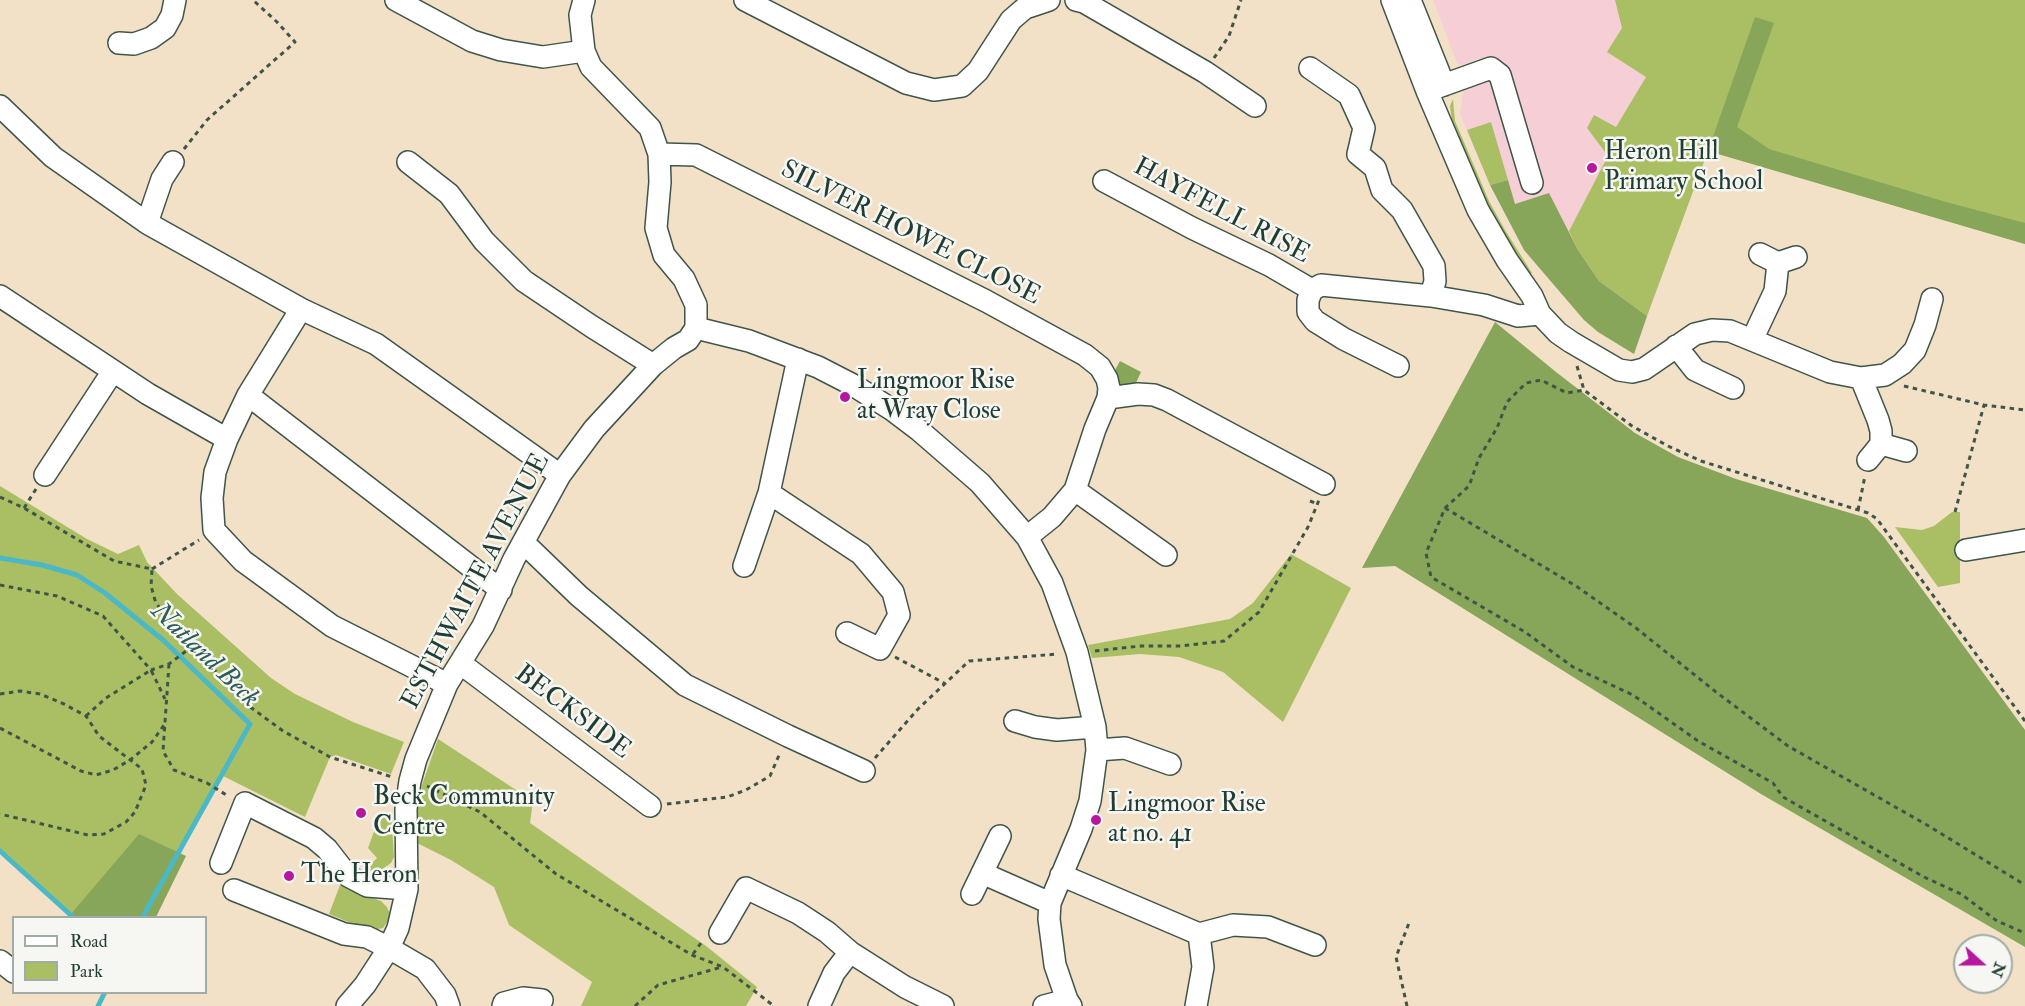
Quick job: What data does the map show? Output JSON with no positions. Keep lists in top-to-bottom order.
{
  "streets": {
    "street": [
      "HAYFELL RISE",
      "SILVER HOWE CLOSE",
      "ESTHWAITE AVENUE",
      "BECKSIDE"
    ]
  },
  "crossings": [
    ["ESTHWAITE AVENUE", "BECKSIDE"]
  ],
  "water": ["Natland Beck"],
  "places": [
    "Heron Hill Primary School",
    "Lingmoor Rise at Wray Close",
    "Beck Community Centre",
    "Lingmoor Rise at no. 41",
    "The Heron"
  ],
  "legend": ["Road", "Park"],
  "north": "right"
}
